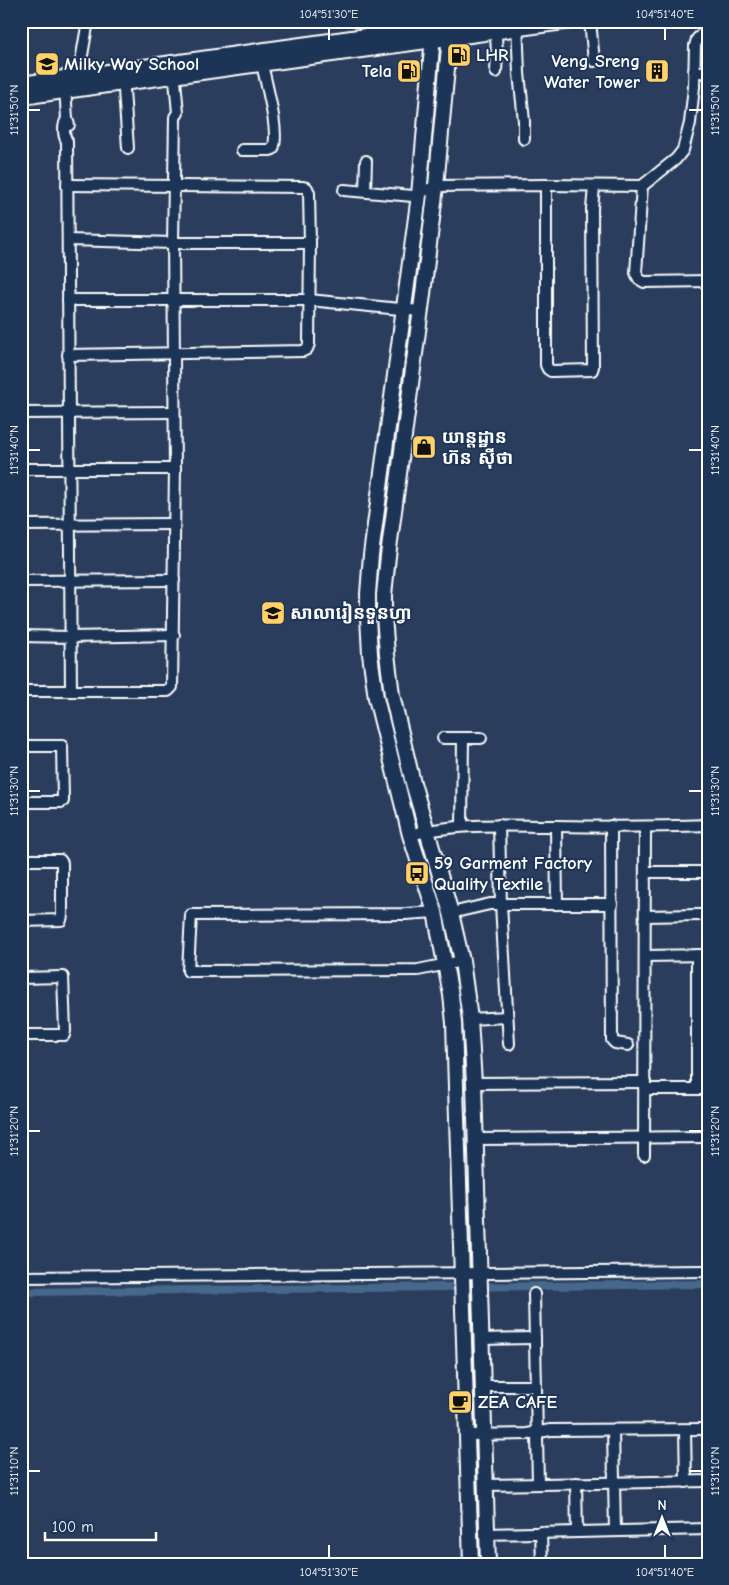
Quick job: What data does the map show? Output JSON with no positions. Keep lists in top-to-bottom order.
{
  "places": {
    "fuel station": ["LHR", "Tela"],
    "school or university": ["Milky Way School", "សាលារៀនទួនហ្វា"],
    "building": ["Veng Sreng Water Tower"],
    "shop": ["យាន្ដដ្ឋាន ហ៊ន ស៊ីថា"],
    "bus stop": ["59 Garment Factory Quality Textile"],
    "cafe": ["ZEA CAFE"]
  },
  "scale_bar": "100 m",
  "north": "top",
  "coordinates": [
    "104°51'30\"E",
    "104°51'40\"E",
    "11°31'50\"N",
    "11°31'40\"N",
    "11°31'30\"N",
    "11°31'20\"N",
    "11°31'10\"N"
  ]
}
